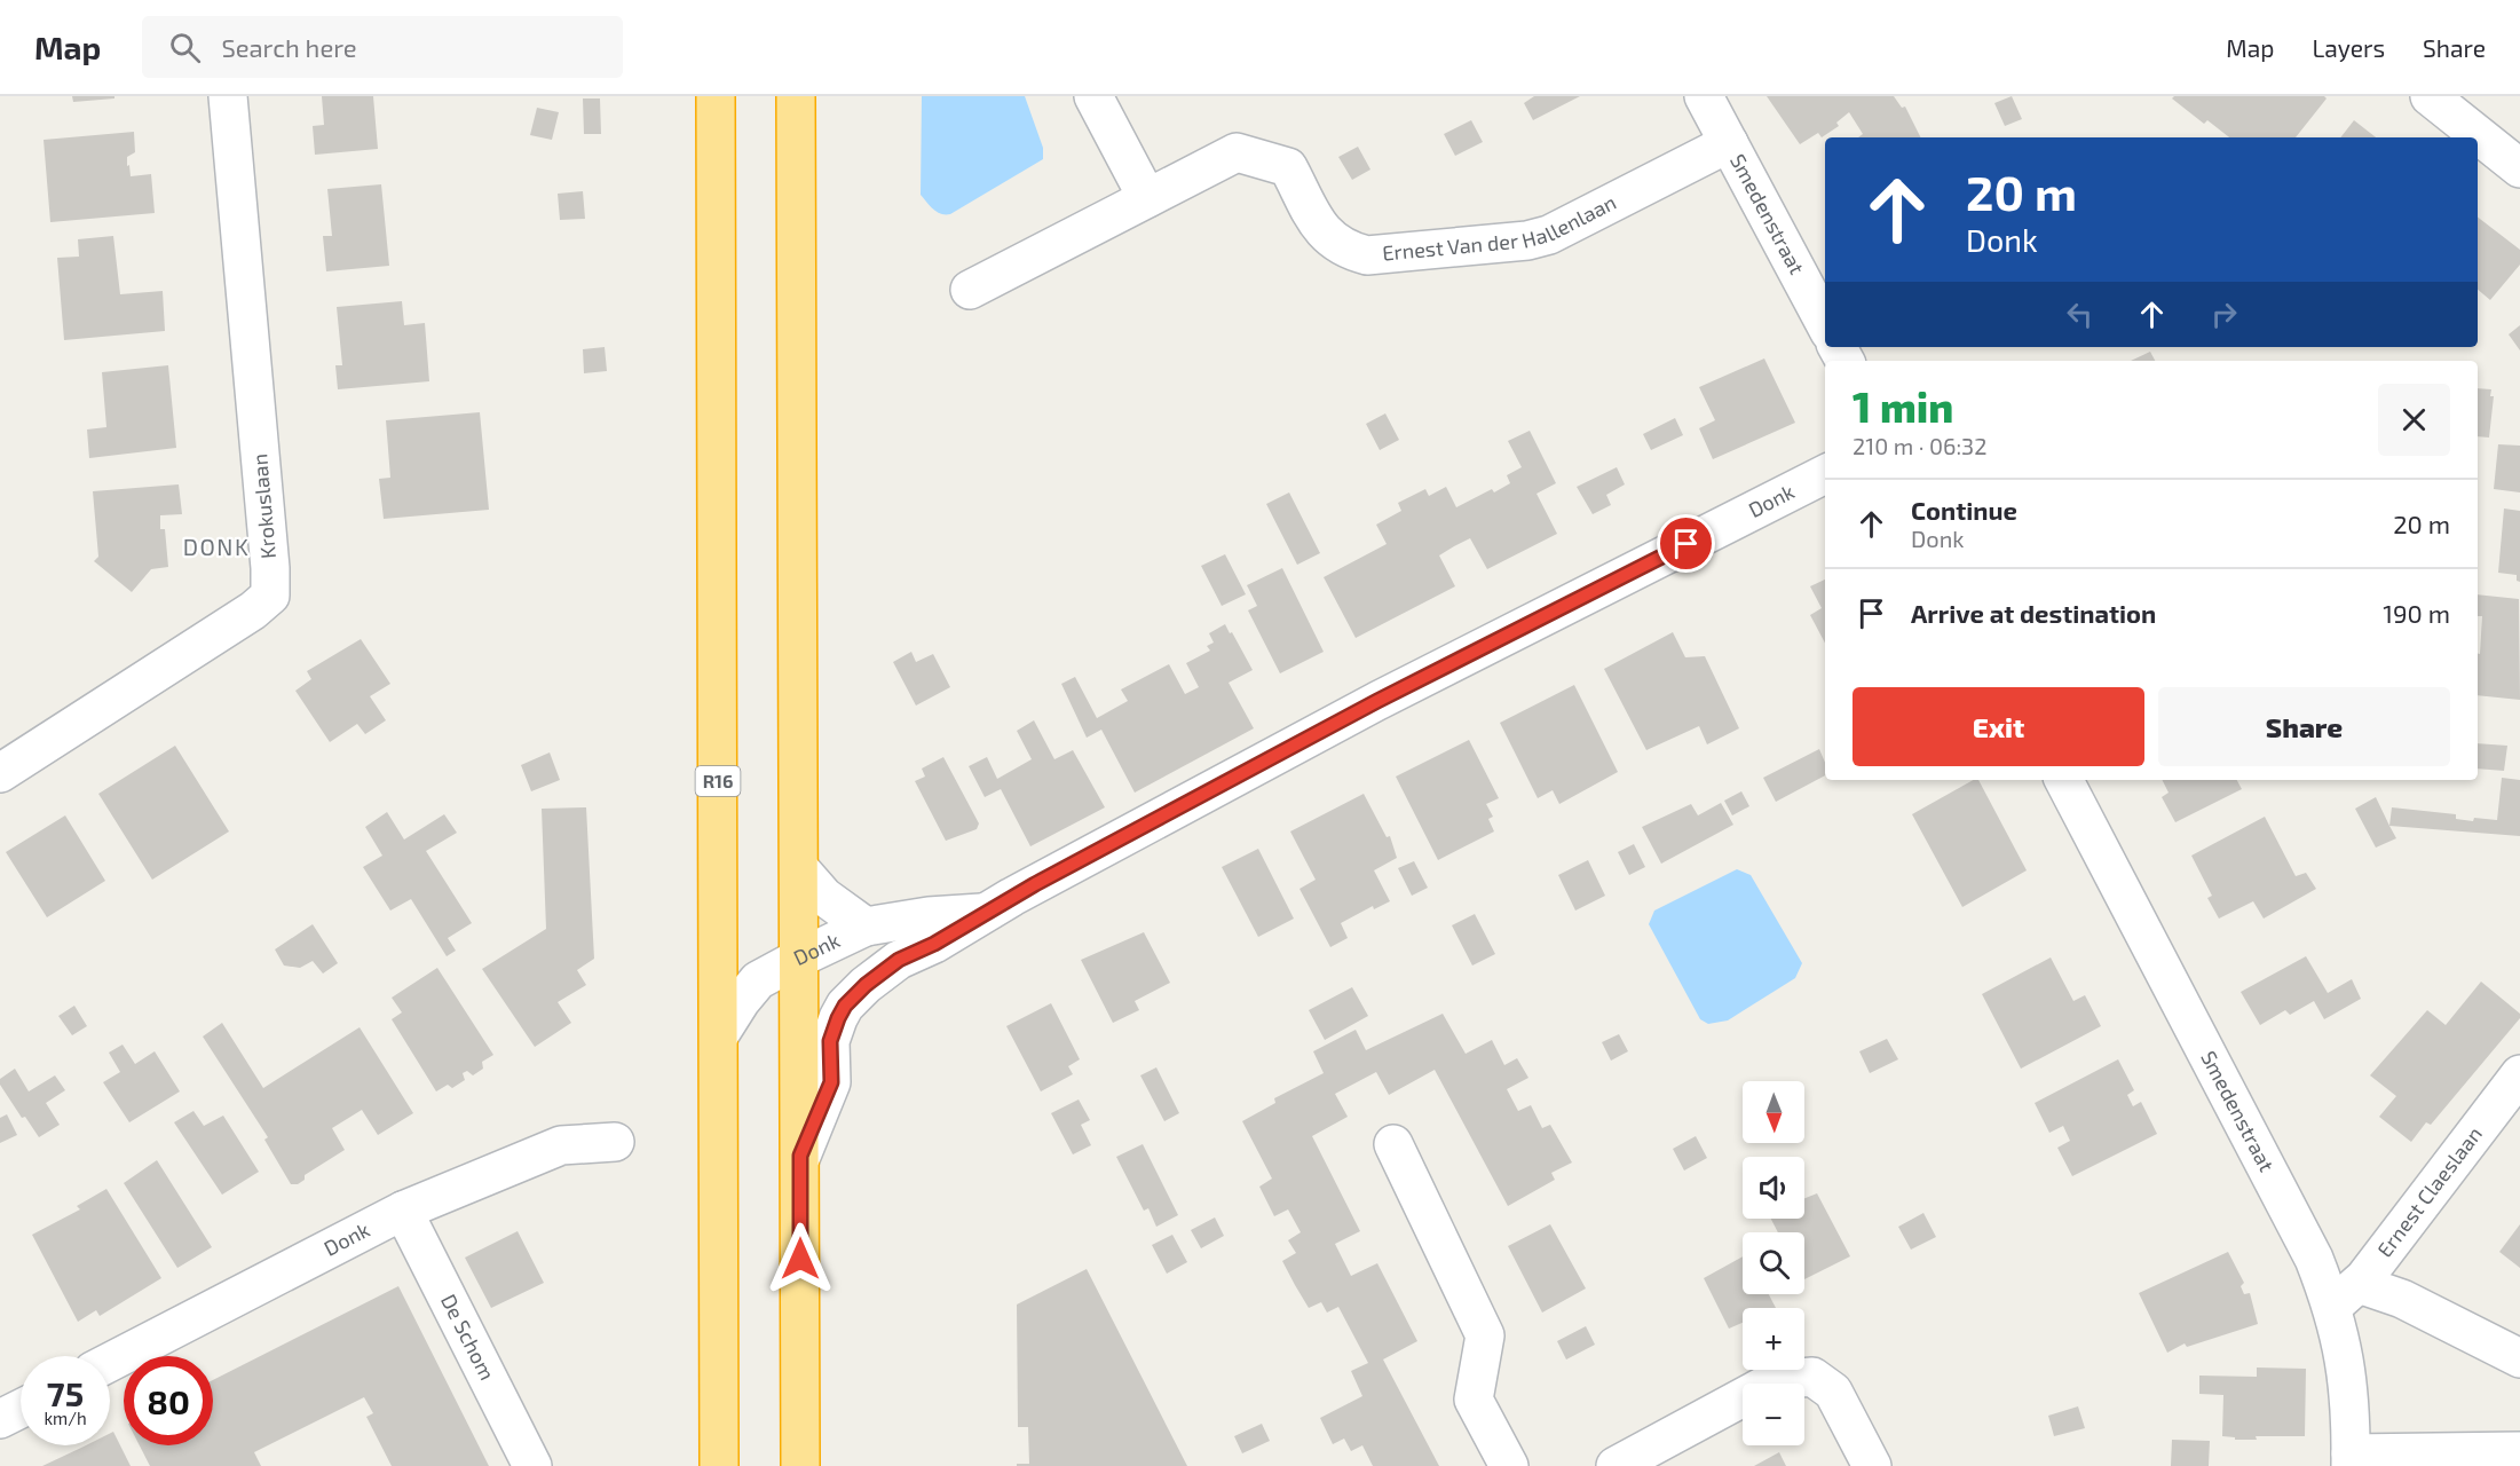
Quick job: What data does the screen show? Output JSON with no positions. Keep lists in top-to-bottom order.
{
  "streets": {
    "highway": ["R16"],
    "street": [
      "Smedenstraat",
      "Ernest Van der Hallenlaan",
      "Donk",
      "Krokuslaan",
      "Ernest Claeslaan",
      "De Schom"
    ]
  },
  "crossings": [
    ["Smedenstraat", "Ernest Van der Hallenlaan"],
    ["Smedenstraat", "Ernest Claeslaan"],
    ["Donk", "R16"],
    ["Donk", "De Schom"]
  ],
  "districts": ["DONK"],
  "north": "bottom",
  "page": {
    "header": "Map",
    "search": "Search here",
    "nav": ["Map", "Layers", "Share"],
    "turn": ["20 m", "Donk"],
    "heading": ["1 min", "210 m · 06:32"],
    "list": [
      {
        "name": "Continue",
        "note": "Donk",
        "value": "20 m"
      },
      {
        "name": "Arrive at destination",
        "value": "190 m"
      }
    ],
    "buttons": ["Exit", "Share"],
    "map_buttons": ["+", "−"],
    "speed": "75 km/h",
    "limit": "80"
  }
}
